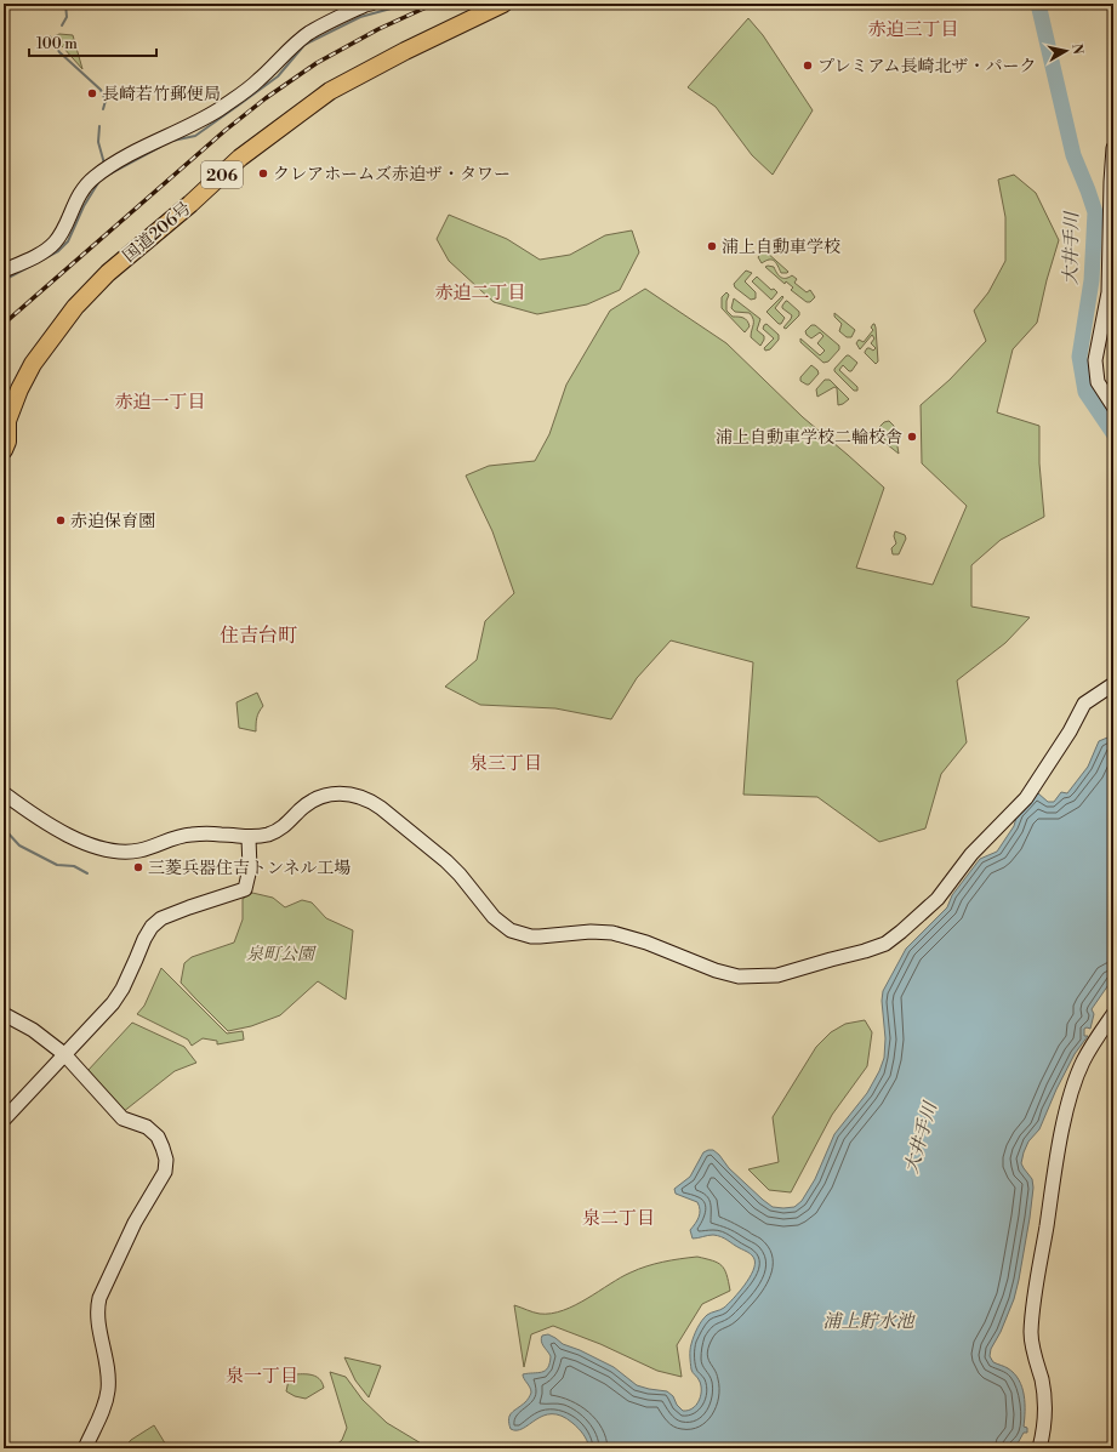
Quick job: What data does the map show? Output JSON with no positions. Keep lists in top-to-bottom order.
{
  "streets": {
    "highway": ["206", "国道206号"]
  },
  "districts": [
    "赤迫三丁目",
    "赤迫二丁目",
    "赤迫一丁目",
    "住吉台町",
    "泉三丁目",
    "泉二丁目",
    "泉一丁目"
  ],
  "water": ["大井手川", "浦上貯水池"],
  "parks": ["泉町公園"],
  "places": [
    "プレミアム長崎北ザ・パーク",
    "長崎若竹郵便局",
    "クレアホームズ赤迫ザ・タワー",
    "浦上自動車学校",
    "浦上自動車学校二輪校舎",
    "赤迫保育園",
    "三菱兵器住吉トンネル工場"
  ],
  "scale_bar": "100 m",
  "north": "right"
}
